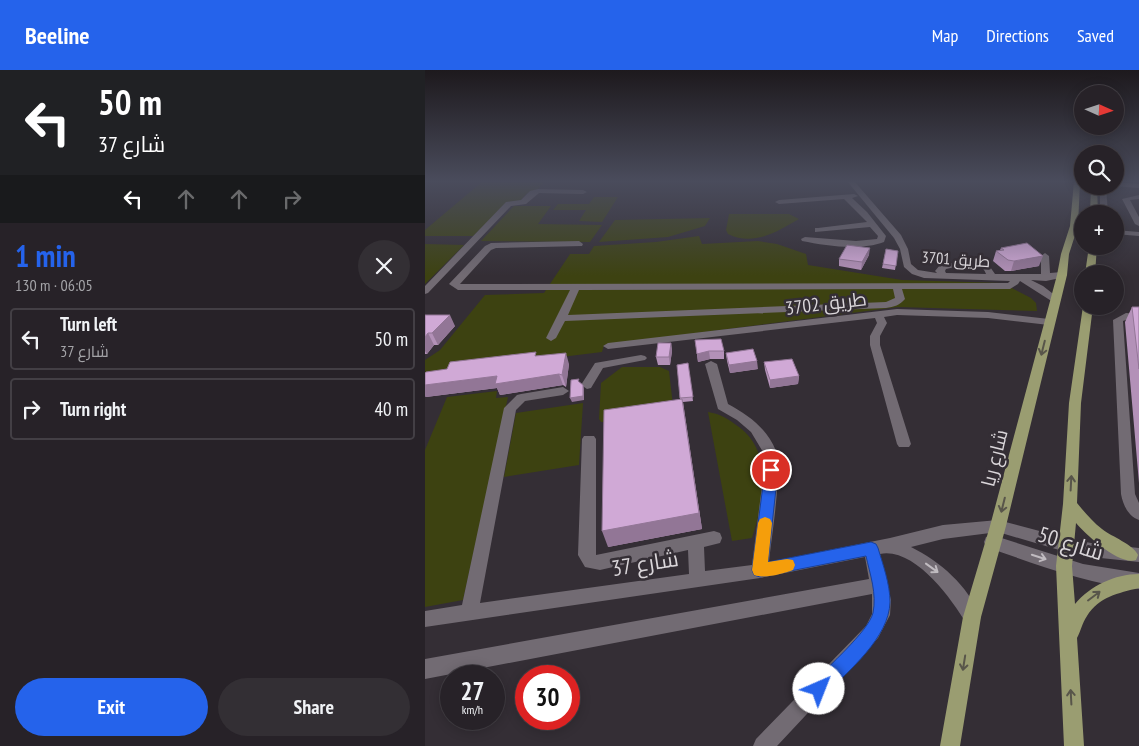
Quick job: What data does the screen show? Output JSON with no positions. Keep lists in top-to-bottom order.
{
  "streets": {
    "main road": ["شارع ريا"],
    "street": [
      "طريق 3701",
      "طريق 3702",
      "شارع 50",
      "شارع 37"
    ]
  },
  "crossings": [
    ["طريق 3701", "شارع ريا"],
    ["طريق 3702", "شارع ريا"],
    ["شارع ريا", "شارع 50"],
    ["شارع ريا", "شارع 37"],
    ["شارع 50", "شارع 37"]
  ],
  "north": "right",
  "page": {
    "header": "Beeline",
    "nav": ["Map", "Directions", "Saved"],
    "turn": ["50 m", "شارع 37"],
    "map_buttons": ["+", "−"],
    "heading": ["1 min", "130 m · 06:05"],
    "list": [
      {
        "name": "Turn left",
        "note": "شارع 37",
        "value": "50 m"
      },
      {
        "name": "Turn right",
        "value": "40 m"
      }
    ],
    "speed": "27 km/h",
    "limit": "30",
    "buttons": ["Exit", "Share"]
  }
}
